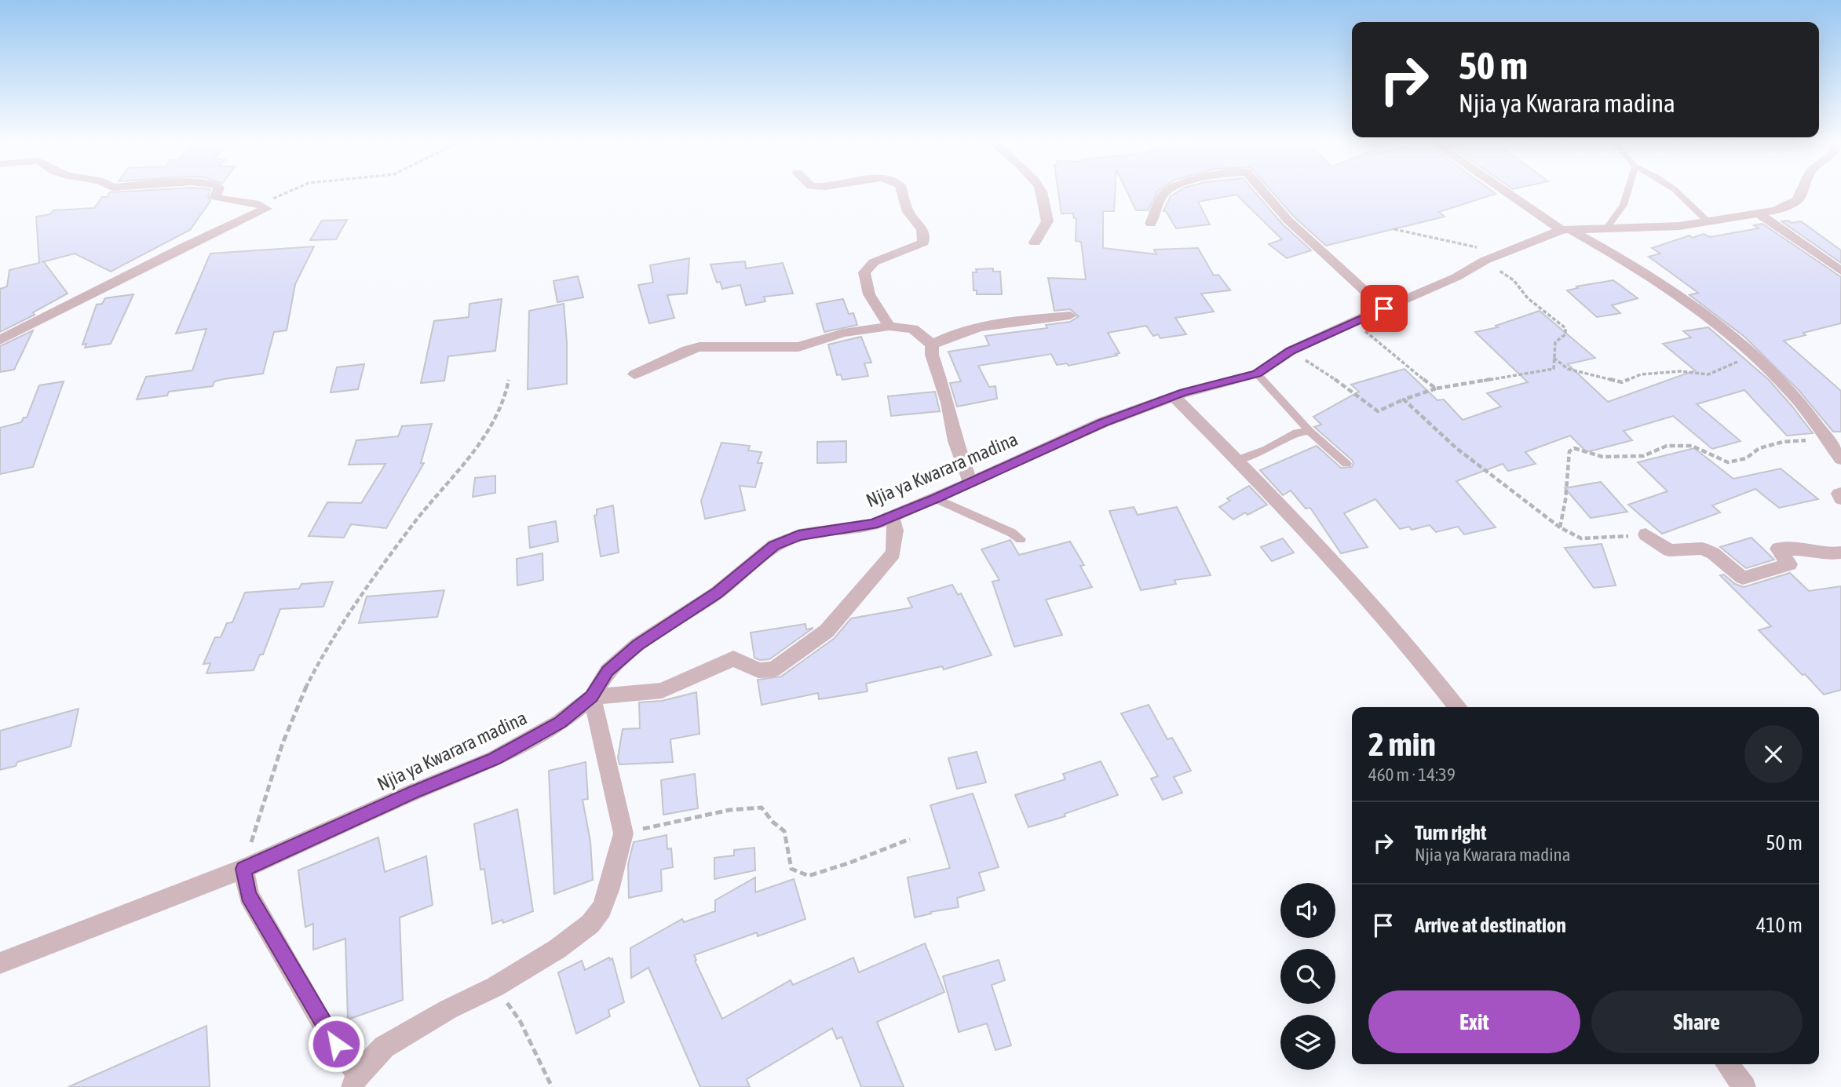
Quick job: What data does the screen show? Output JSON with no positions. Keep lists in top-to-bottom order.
{
  "streets": {
    "street": ["Njia ya Kwarara madina"]
  },
  "page": {
    "turn": ["50 m", "Njia ya Kwarara madina"],
    "heading": ["2 min", "460 m · 14:39"],
    "list": [
      {
        "name": "Turn right",
        "note": "Njia ya Kwarara madina",
        "value": "50 m"
      },
      {
        "name": "Arrive at destination",
        "value": "410 m"
      }
    ],
    "buttons": ["Exit", "Share"]
  }
}
